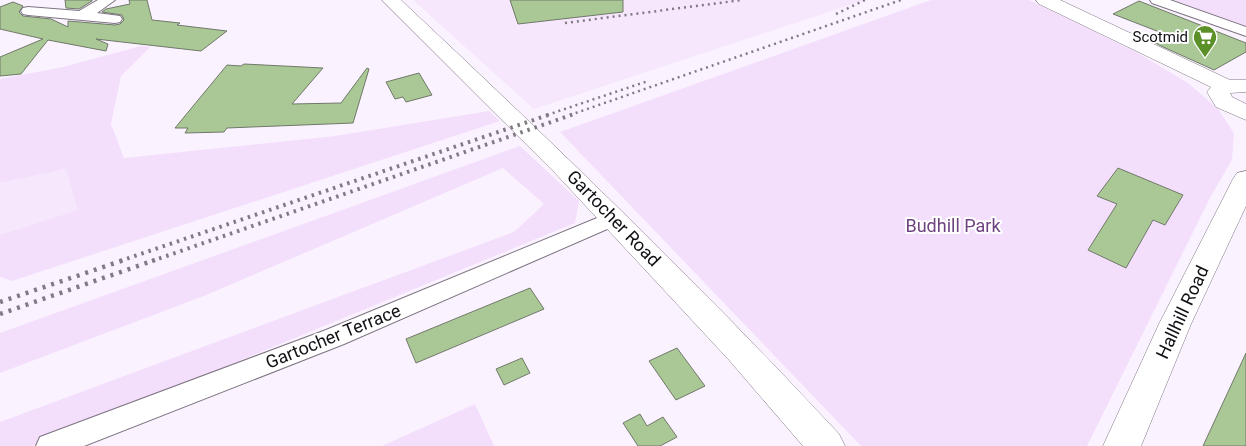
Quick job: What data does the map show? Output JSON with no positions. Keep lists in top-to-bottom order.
{
  "streets": {
    "main road": ["Gartocher Road", "Hallhill Road"],
    "street": ["Gartocher Terrace"]
  },
  "crossings": [
    ["Gartocher Road", "Gartocher Terrace"]
  ],
  "parks": ["Budhill Park"],
  "places": {
    "supermarket": ["Scotmid"]
  }
}
